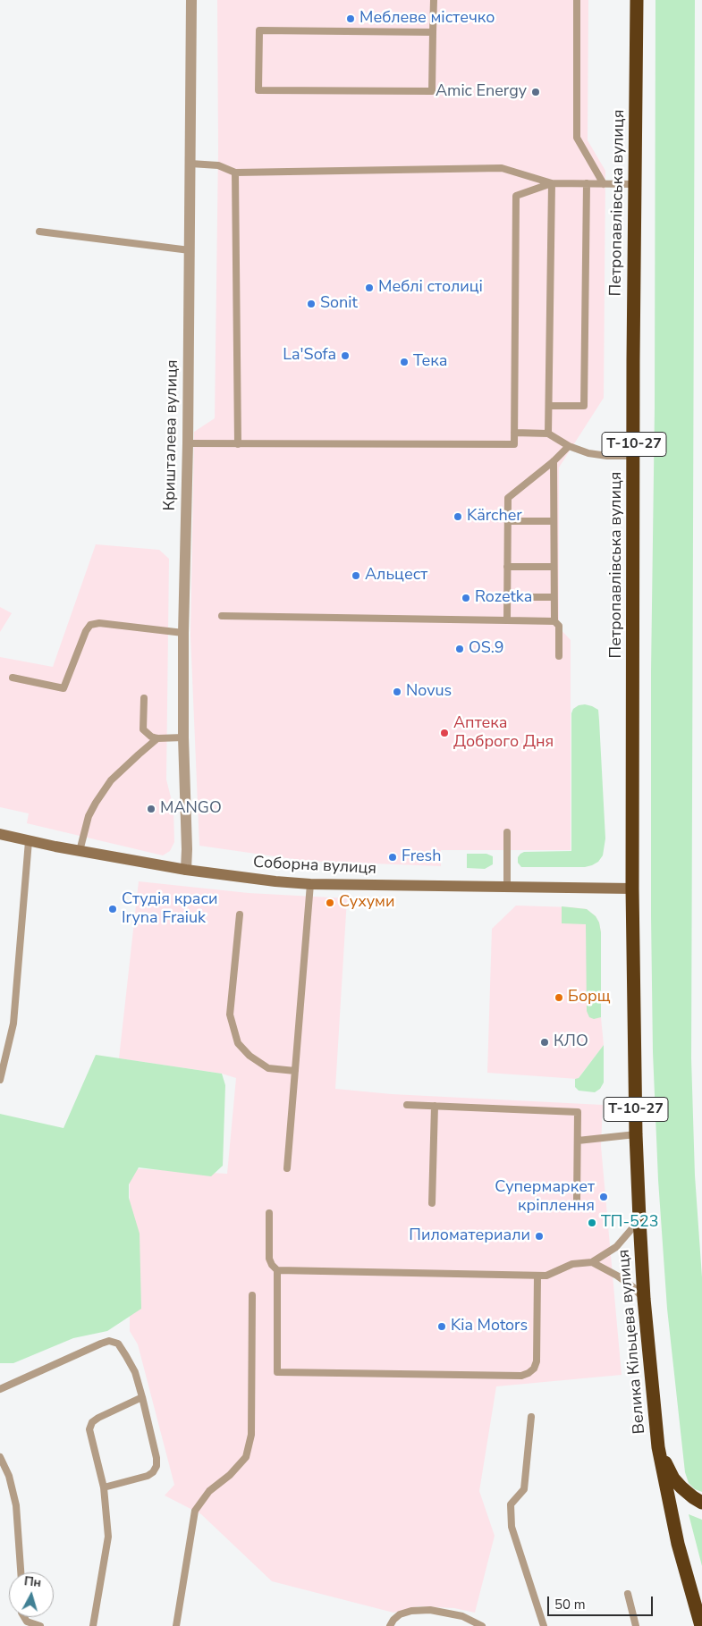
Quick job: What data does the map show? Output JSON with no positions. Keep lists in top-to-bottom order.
{
  "streets": {
    "highway": ["Петропавлівська вулиця", "Т-10-27", "Велика Кільцева вулиця"],
    "main road": ["Соборна вулиця"],
    "street": ["Кришталева вулиця"]
  },
  "crossings": [
    ["Петропавлівська вулиця", "Соборна вулиця"],
    ["Петропавлівська вулиця", "Велика Кільцева вулиця"],
    ["Кришталева вулиця", "Соборна вулиця"],
    ["Соборна вулиця", "Велика Кільцева вулиця"]
  ],
  "places": [
    "Меблеве містечко",
    "Amic Energy",
    "Меблі столиці",
    "Sonit",
    "La'Sofa",
    "Тека",
    "Kärcher",
    "Альцест",
    "Rozetka",
    "OS.9",
    "Novus",
    "Аптека Доброго Дня",
    "MANGO",
    "Fresh",
    "Сухуми",
    "Студія краси Iryna Fraiuk",
    "Борщ",
    "КЛО",
    "Супермаркет кріплення",
    "ТП-523",
    "Пиломатериали",
    "Kia Motors"
  ],
  "scale_bar": "50 m",
  "north": "top"
}
